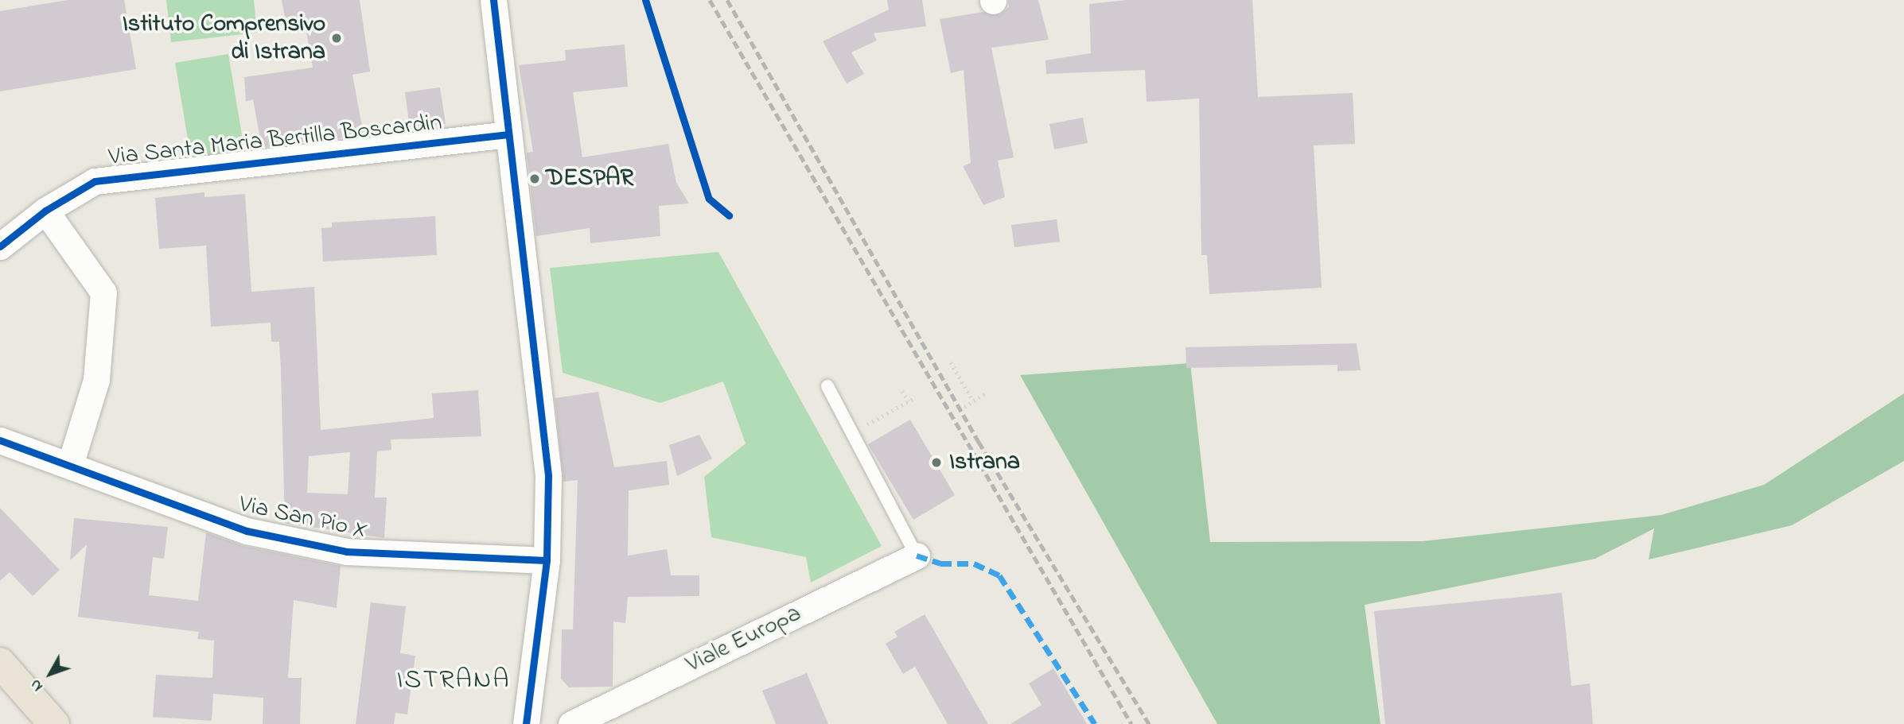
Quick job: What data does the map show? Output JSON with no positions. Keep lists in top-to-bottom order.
{
  "streets": {
    "street": ["Via Santa Maria Bertilla Boscardin", "Via San Pio X", "Viale Europa"]
  },
  "districts": ["ISTRANA"],
  "places": ["Istituto Comprensivo di Istrana", "DESPAR", "Istrana"],
  "north": "bottom left"
}
